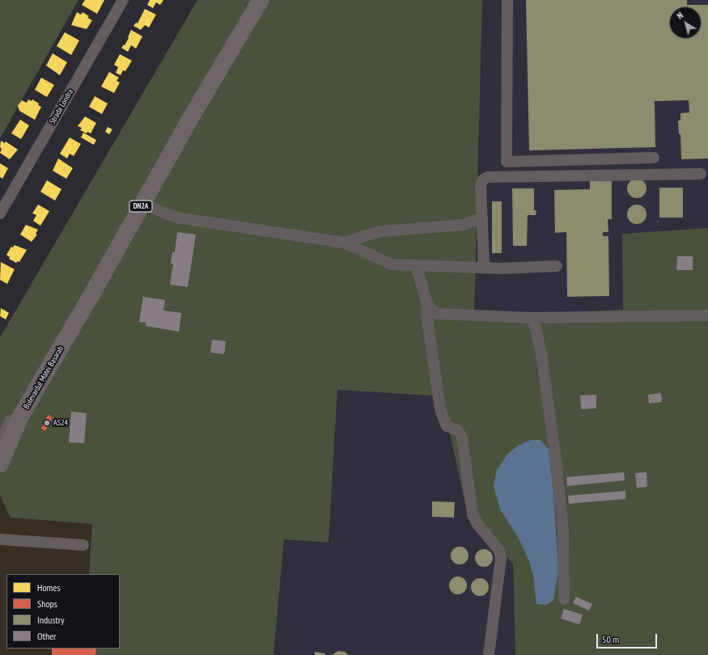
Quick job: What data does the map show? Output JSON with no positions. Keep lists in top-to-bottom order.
{
  "streets": {
    "highway": ["DN2A", "Bulevardul Matei Basarab"],
    "street": ["Strada Londra"]
  },
  "crossings": [
    ["DN2A", "Bulevardul Matei Basarab"]
  ],
  "places": ["AS24"],
  "legend": [
    "Homes",
    "Shops",
    "Industry",
    "Other"
  ],
  "scale_bar": "50 m",
  "north": "top left"
}
